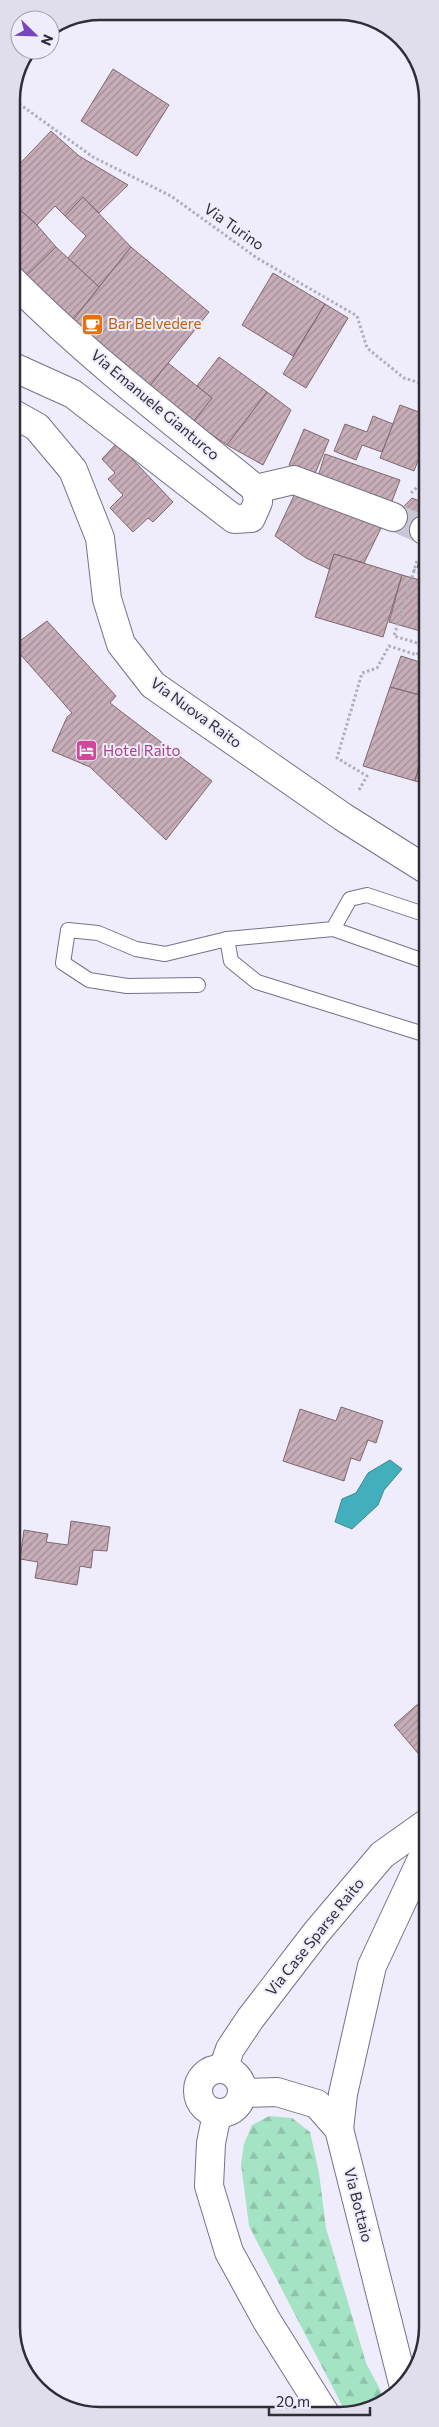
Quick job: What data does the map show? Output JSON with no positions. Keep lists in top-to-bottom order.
{
  "streets": {
    "street": [
      "Via Emanuele Gianturco",
      "Via Nuova Raito",
      "Via Case Sparse Raito",
      "Via Bottaio"
    ],
    "path": ["Via Turino"]
  },
  "crossings": [
    ["Via Case Sparse Raito", "Via Bottaio"]
  ],
  "places": {
    "cafe": ["Bar Belvedere"],
    "hotel": ["Hotel Raito"]
  },
  "scale_bar": "20 m",
  "north": "bottom right"
}
